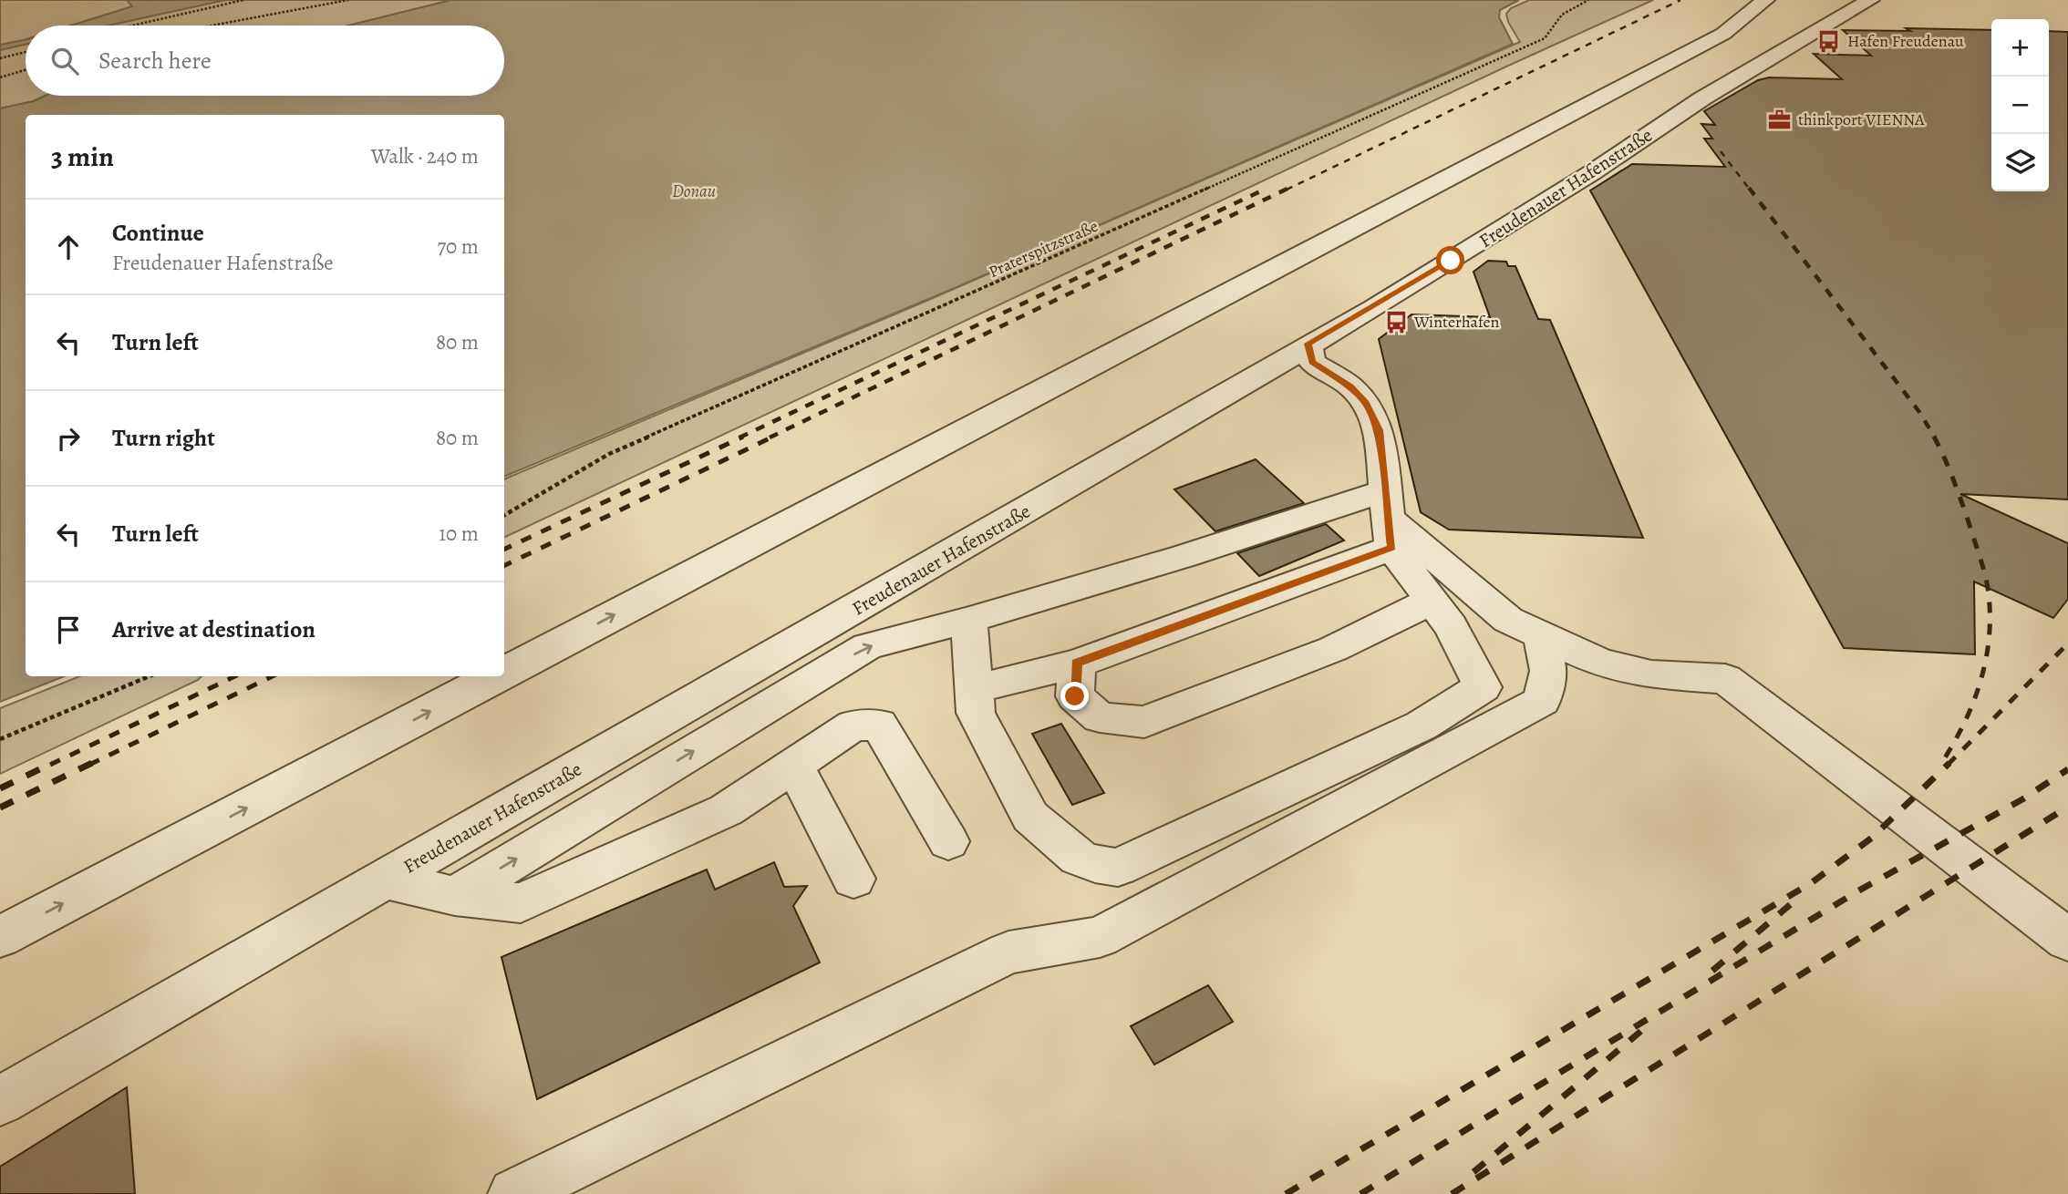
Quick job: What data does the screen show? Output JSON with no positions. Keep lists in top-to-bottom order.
{
  "streets": {
    "street": ["Freudenauer Hafenstraße"],
    "path": ["Praterspitzstraße"]
  },
  "water": ["Donau"],
  "places": {
    "bus stop": ["Hafen Freudenau", "Winterhafen"],
    "office": ["thinkport VIENNA"]
  },
  "page": {
    "map_buttons": ["+", "−"],
    "search": "Search here",
    "heading": ["3 min", "Walk · 240 m"],
    "list": [
      ["Continue", "Freudenauer Hafenstraße", "70 m"],
      ["Turn left", "80 m"],
      ["Turn right", "80 m"],
      ["Turn left", "10 m"],
      "Arrive at destination"
    ]
  }
}
